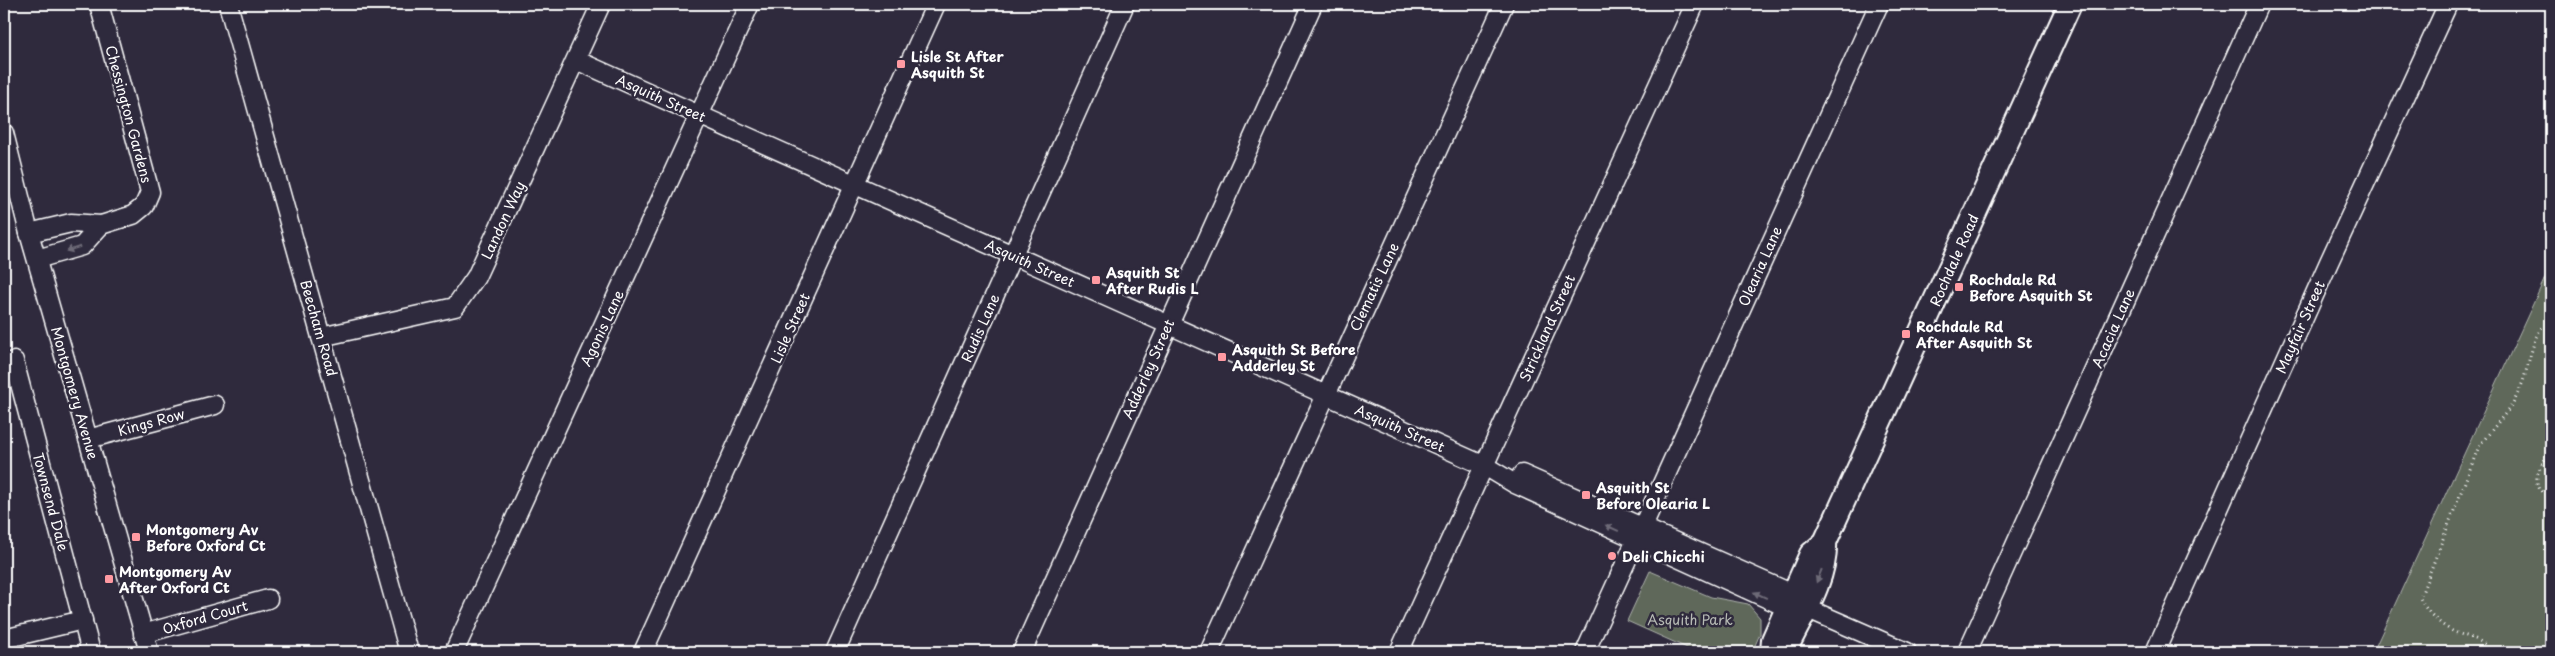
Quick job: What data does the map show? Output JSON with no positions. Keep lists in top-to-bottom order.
{
  "streets": {
    "main road": ["Rochdale Road"],
    "street": [
      "Asquith Street",
      "Chessington Gardens",
      "Landon Way",
      "Olearia Lane",
      "Clematis Lane",
      "Mayfair Street",
      "Beecham Road",
      "Agonis Lane",
      "Lisle Street",
      "Rudis Lane",
      "Strickland Street",
      "Acacia Lane",
      "Adderley Street",
      "Montgomery Avenue",
      "Kings Row",
      "Townsend Dale",
      "Oxford Court"
    ]
  },
  "crossings": [
    ["Asquith Street", "Landon Way"],
    ["Asquith Street", "Rochdale Road"],
    ["Asquith Street", "Olearia Lane"],
    ["Asquith Street", "Clematis Lane"],
    ["Asquith Street", "Agonis Lane"],
    ["Asquith Street", "Lisle Street"],
    ["Asquith Street", "Rudis Lane"],
    ["Asquith Street", "Strickland Street"],
    ["Asquith Street", "Adderley Street"],
    ["Chessington Gardens", "Montgomery Avenue"],
    ["Landon Way", "Beecham Road"],
    ["Montgomery Avenue", "Kings Row"],
    ["Montgomery Avenue", "Oxford Court"]
  ],
  "parks": ["Asquith Park"],
  "places": {
    "transit": [
      "Lisle St After Asquith St",
      "Asquith St After Rudis L",
      "Rochdale Rd Before Asquith St",
      "Rochdale Rd After Asquith St",
      "Asquith St Before Adderley St",
      "Asquith St Before Olearia L",
      "Montgomery Av Before Oxford Ct",
      "Montgomery Av After Oxford Ct"
    ],
    "other": ["Deli Chicchi"]
  }
}
